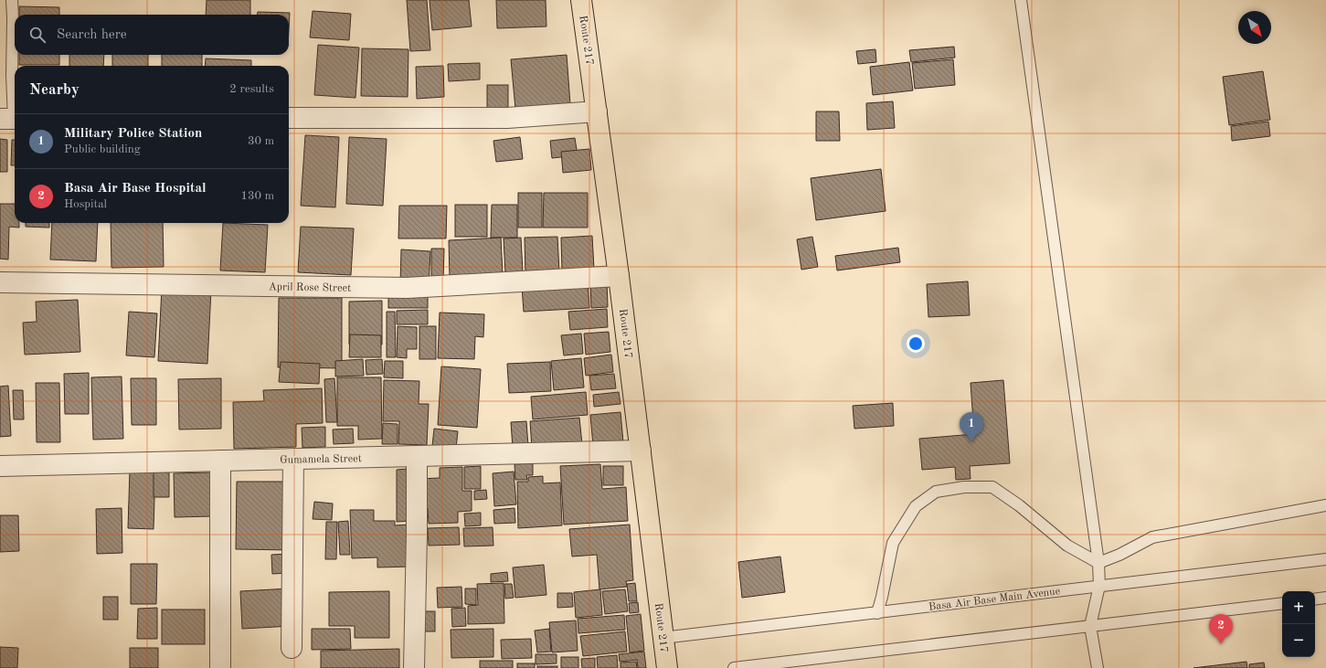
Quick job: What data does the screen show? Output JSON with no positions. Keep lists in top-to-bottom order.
{
  "streets": {
    "main road": ["Route 217"],
    "street": ["April Rose Street", "Gumamela Street"],
    "lane": ["Basa Air Base Main Avenue"]
  },
  "crossings": [
    ["Route 217", "April Rose Street"],
    ["Route 217", "Gumamela Street"],
    ["Route 217", "Basa Air Base Main Avenue"]
  ],
  "north": "bottom right",
  "page": {
    "search": "Search here",
    "heading": ["Nearby", "2 results"],
    "list": [
      {
        "mark": "1",
        "name": "Military Police Station",
        "note": "Public building",
        "value": "30 m"
      },
      {
        "mark": "2",
        "name": "Basa Air Base Hospital",
        "note": "Hospital",
        "value": "130 m"
      }
    ],
    "pins": ["1", "2"],
    "map_buttons": ["+", "−"]
  }
}
